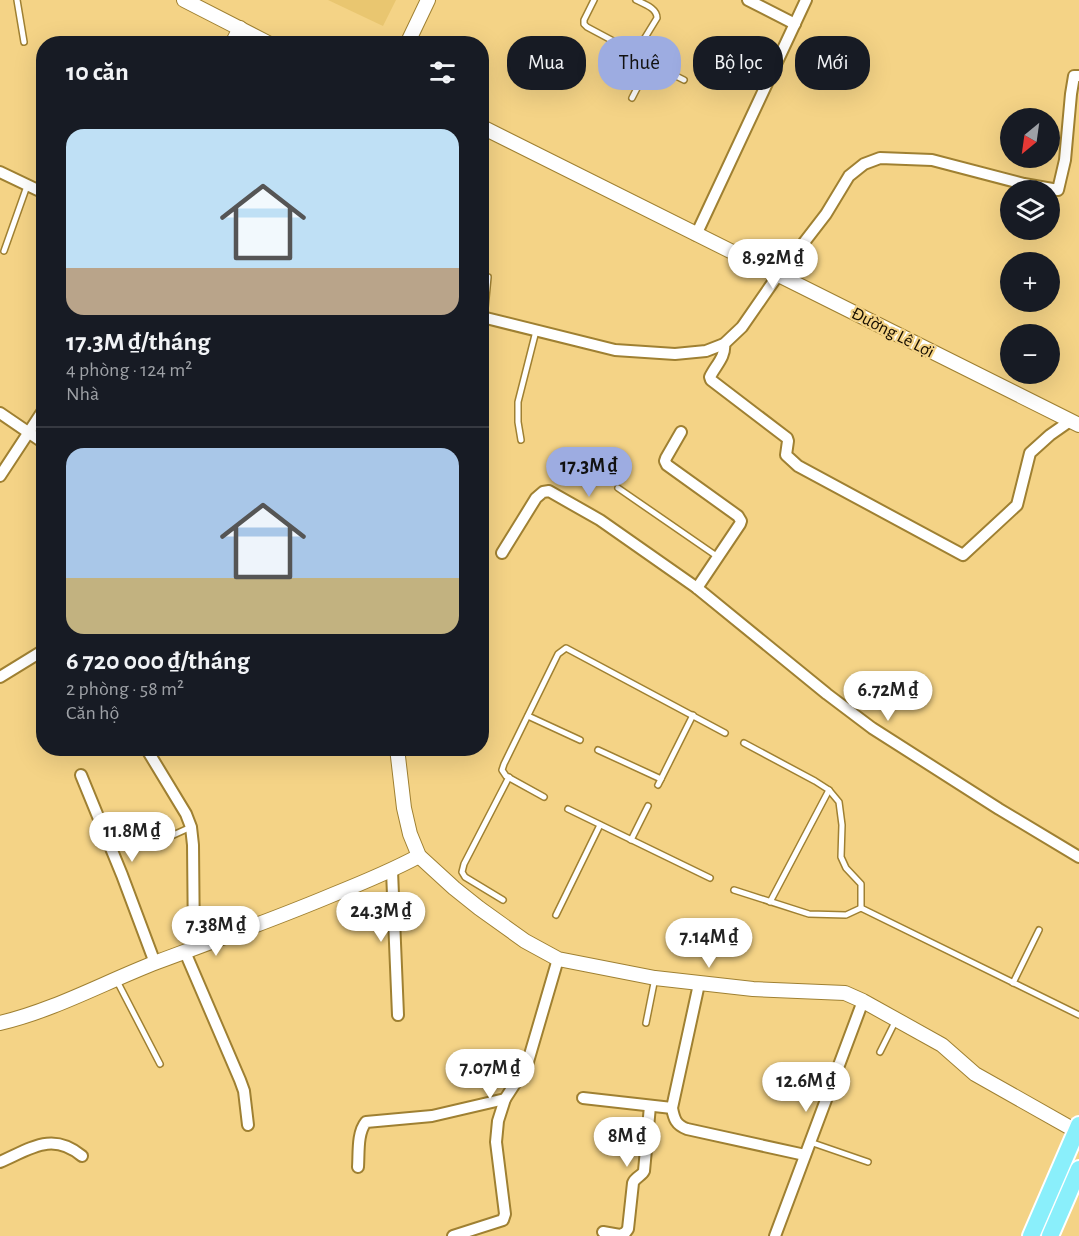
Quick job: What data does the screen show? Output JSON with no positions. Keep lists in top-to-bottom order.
{
  "streets": {
    "street": ["Đường Lê Lợi"]
  },
  "north": "bottom left",
  "page": {
    "chip": [
      "Mua",
      "Thuê",
      "Bộ lọc",
      "Mới"
    ],
    "heading": "10 căn",
    "map_buttons": ["+", "−"],
    "list": [
      {
        "name": "17.3M ₫/tháng",
        "note": "4 phòng · 124 m² · Nhà"
      },
      {
        "name": "6 720 000 ₫/tháng",
        "note": "2 phòng · 58 m² · Căn hộ"
      }
    ],
    "price": [
      "8.92M ₫",
      "17.3M ₫",
      "6.72M ₫",
      "11.8M ₫",
      "24.3M ₫",
      "7.38M ₫",
      "7.14M ₫",
      "7.07M ₫",
      "12.6M ₫",
      "8M ₫"
    ]
  }
}
